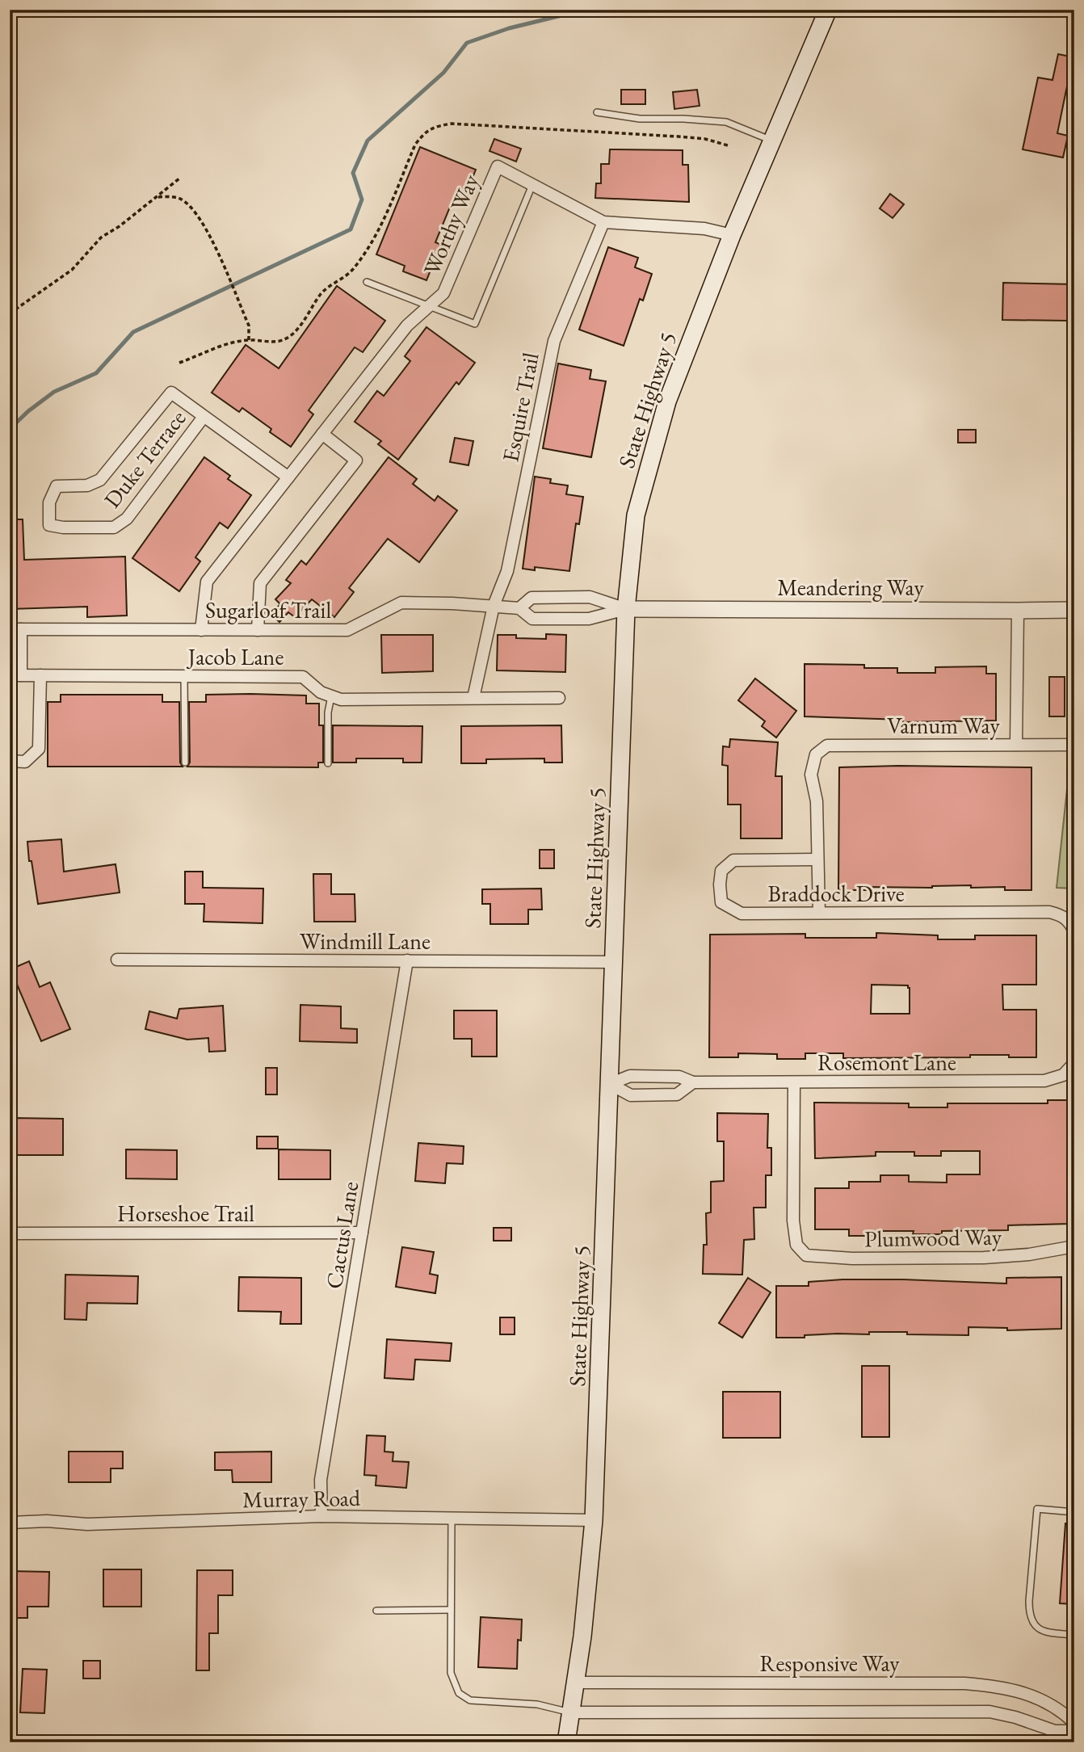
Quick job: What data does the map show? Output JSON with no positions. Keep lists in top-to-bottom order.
{
  "streets": {
    "main road": ["State Highway 5"],
    "street": [
      "Worthy Way",
      "Esquire Trail",
      "Duke Terrace",
      "Meandering Way",
      "Sugarloaf Trail",
      "Jacob Lane",
      "Varnum Way",
      "Braddock Drive",
      "Windmill Lane",
      "Rosemont Lane",
      "Horseshoe Trail",
      "Cactus Lane",
      "Plumwood Way",
      "Murray Road",
      "Responsive Way"
    ]
  },
  "crossings": [
    ["Worthy Way", "State Highway 5"],
    ["Worthy Way", "Esquire Trail"],
    ["Worthy Way", "Duke Terrace"],
    ["Worthy Way", "Sugarloaf Trail"],
    ["State Highway 5", "Meandering Way"],
    ["State Highway 5", "Sugarloaf Trail"],
    ["State Highway 5", "Windmill Lane"],
    ["State Highway 5", "Rosemont Lane"],
    ["State Highway 5", "Murray Road"],
    ["State Highway 5", "Responsive Way"],
    ["Esquire Trail", "Sugarloaf Trail"],
    ["Esquire Trail", "Jacob Lane"],
    ["Meandering Way", "Sugarloaf Trail"],
    ["Varnum Way", "Braddock Drive"],
    ["Windmill Lane", "Cactus Lane"],
    ["Rosemont Lane", "Plumwood Way"],
    ["Horseshoe Trail", "Cactus Lane"],
    ["Cactus Lane", "Murray Road"]
  ]
}
